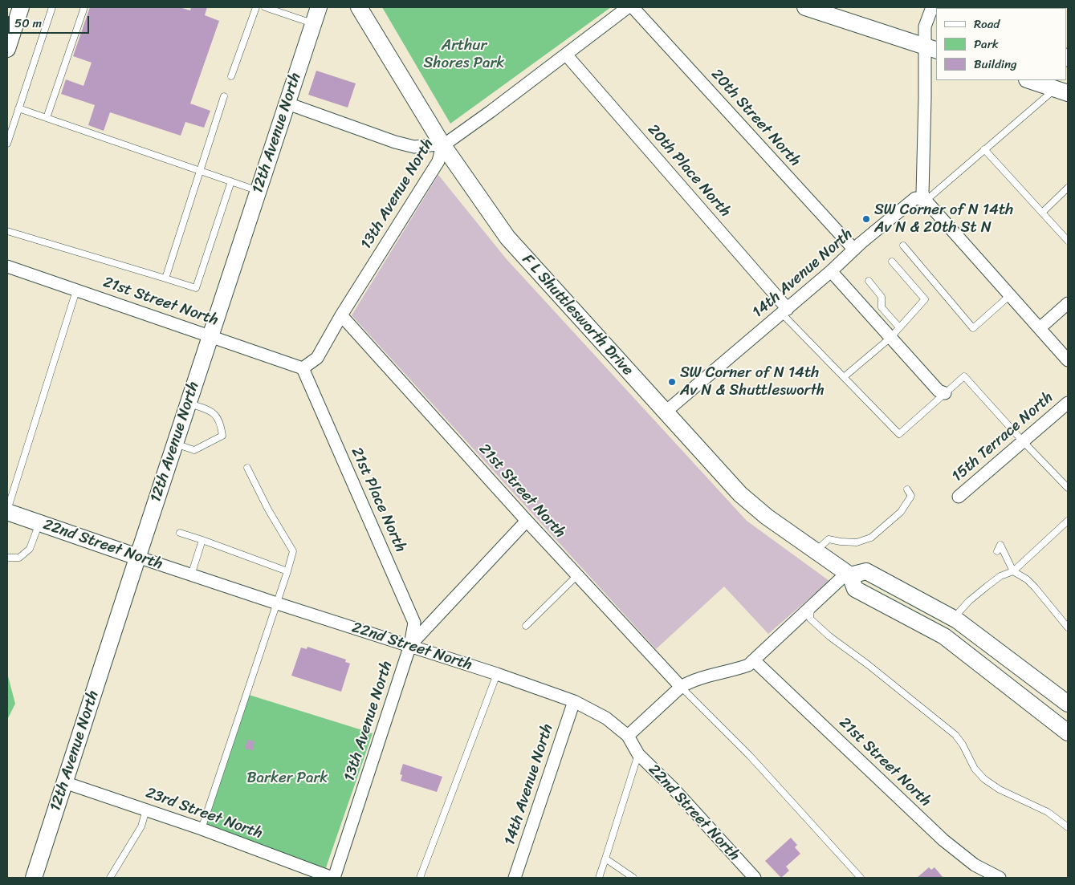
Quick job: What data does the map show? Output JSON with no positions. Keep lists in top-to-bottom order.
{
  "streets": {
    "main road": ["12th Avenue North", "F L Shuttlesworth Drive", "22nd Street North"],
    "street": [
      "20th Street North",
      "20th Place North",
      "13th Avenue North",
      "14th Avenue North",
      "21st Street North",
      "15th Terrace North",
      "21st Place North",
      "23rd Street North"
    ]
  },
  "crossings": [
    ["20th Street North", "14th Avenue North"],
    ["12th Avenue North", "21st Street North"],
    ["12th Avenue North", "22nd Street North"],
    ["12th Avenue North", "23rd Street North"],
    ["20th Place North", "13th Avenue North"],
    ["20th Place North", "14th Avenue North"],
    ["13th Avenue North", "21st Street North"],
    ["13th Avenue North", "F L Shuttlesworth Drive"],
    ["13th Avenue North", "21st Place North"],
    ["13th Avenue North", "22nd Street North"],
    ["13th Avenue North", "23rd Street North"],
    ["14th Avenue North", "F L Shuttlesworth Drive"],
    ["14th Avenue North", "22nd Street North"],
    ["21st Street North", "21st Place North"],
    ["21st Place North", "22nd Street North"]
  ],
  "parks": ["Arthur Shores Park", "Barker Park"],
  "places": ["SW Corner of N 14th Av N & 20th St N", "SW Corner of N 14th Av N & Shuttlesworth"],
  "legend": ["Road", "Park", "Building"],
  "scale_bar": "50 m"
}
